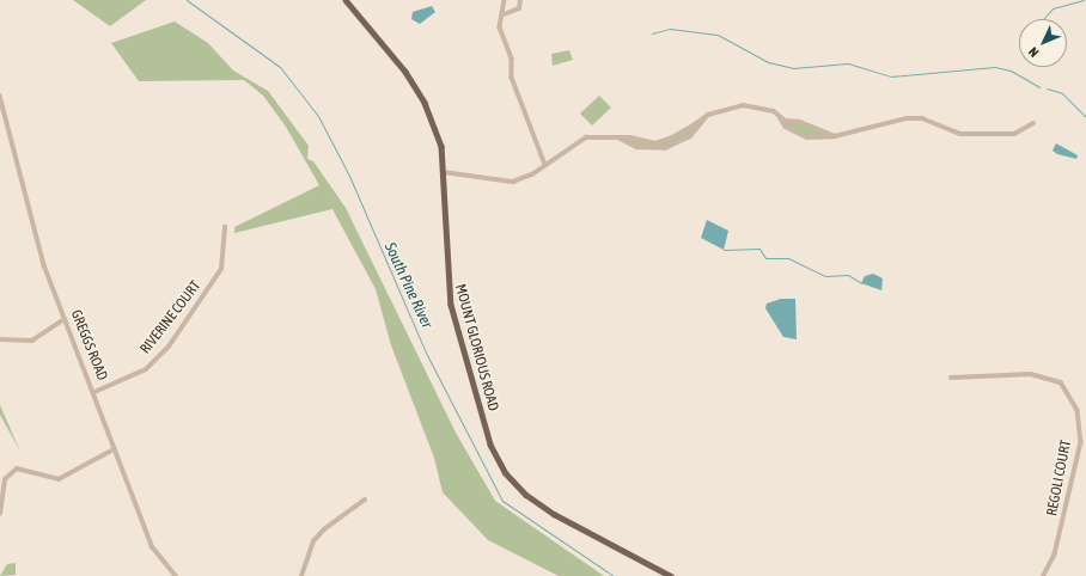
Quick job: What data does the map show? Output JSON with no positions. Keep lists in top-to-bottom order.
{
  "streets": {
    "main road": ["MOUNT GLORIOUS ROAD"],
    "street": ["RIVERINE COURT", "GREGGS ROAD", "REGOLI COURT"]
  },
  "crossings": [
    ["RIVERINE COURT", "GREGGS ROAD"]
  ],
  "water": ["South Pine River"],
  "north": "bottom left"
}
